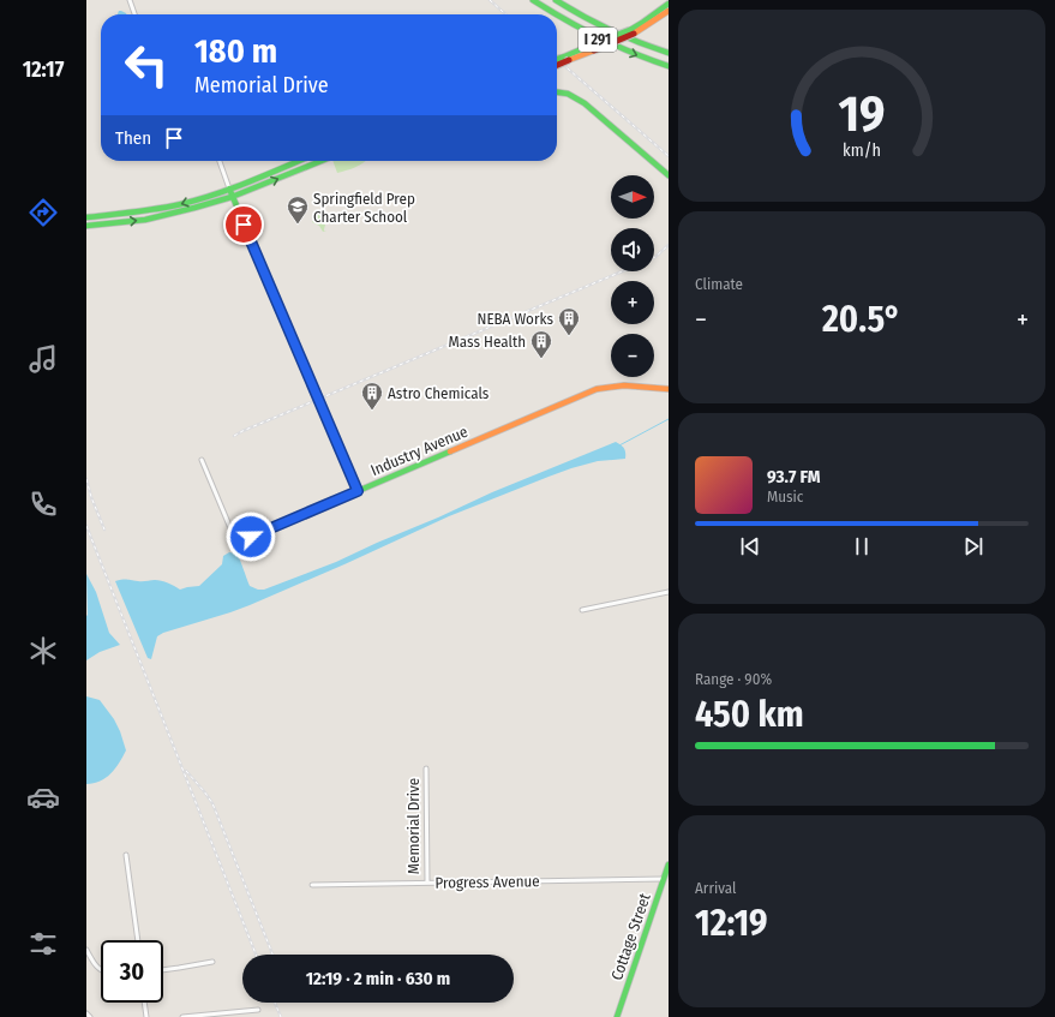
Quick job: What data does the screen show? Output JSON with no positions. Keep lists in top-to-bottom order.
{
  "streets": {
    "main road": ["I 291", "Industry Avenue", "Cottage Street"],
    "street": ["Memorial Drive", "Progress Avenue"]
  },
  "crossings": [
    ["Memorial Drive", "Progress Avenue"],
    ["Progress Avenue", "Cottage Street"]
  ],
  "places": {
    "school or university": ["Springfield Prep Charter School"],
    "building": ["NEBA Works", "Mass Health", "Astro Chemicals"]
  },
  "north": "right",
  "page": {
    "tabs": "12:17",
    "turn": ["180 m", "Memorial Drive"],
    "then": "Then",
    "map_buttons": ["+", "−"],
    "tile": [
      "Climate",
      ["Range · 90%", "450 km"],
      ["Arrival", "12:19"]
    ],
    "heat": ["−", "20.5°", "+"],
    "song": ["93.7 FM", "Music"],
    "limit": "30",
    "trip": "12:19 · 2 min · 630 m",
    "gauge": ["19", "km/h"]
  }
}
